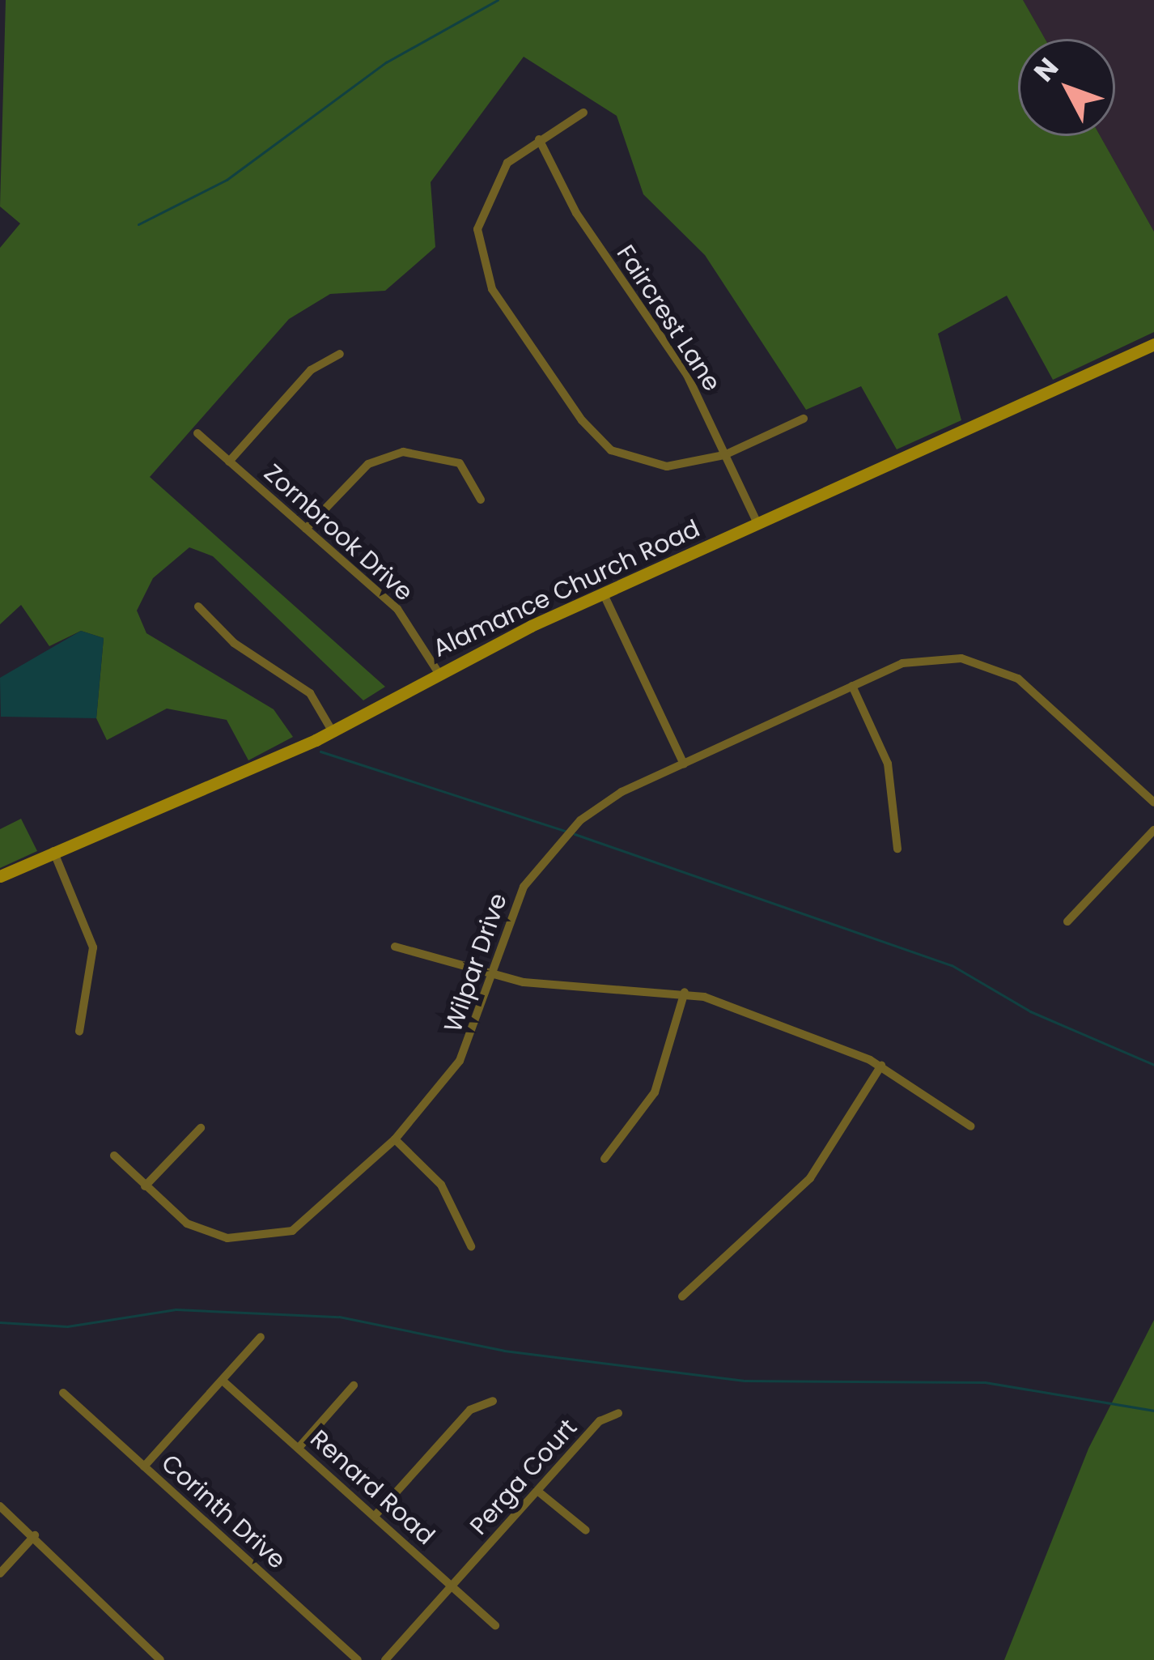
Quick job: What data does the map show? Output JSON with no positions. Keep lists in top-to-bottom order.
{
  "streets": {
    "main road": ["Alamance Church Road"],
    "street": [
      "Faircrest Lane",
      "Zornbrook Drive",
      "Wilpar Drive",
      "Perga Court",
      "Renard Road",
      "Corinth Drive"
    ]
  },
  "crossings": [
    ["Faircrest Lane", "Alamance Church Road"],
    ["Zornbrook Drive", "Alamance Church Road"],
    ["Perga Court", "Renard Road"]
  ],
  "north": "top left"
}
